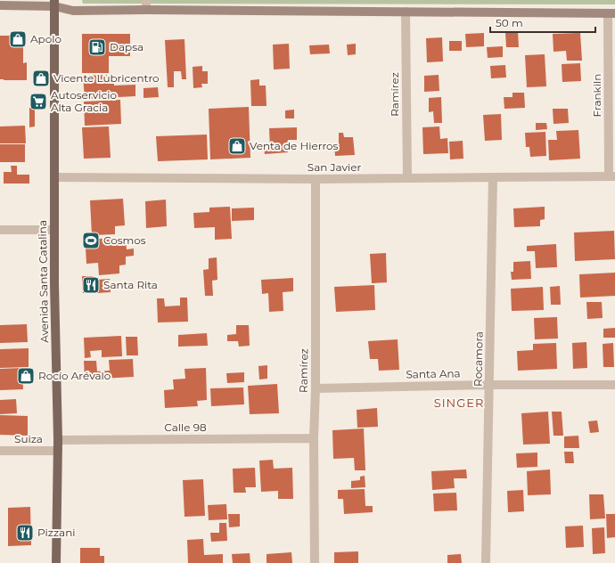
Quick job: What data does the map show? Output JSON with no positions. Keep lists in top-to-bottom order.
{
  "streets": {
    "main road": ["Avenida Santa Catalina"],
    "street": [
      "Ramírez",
      "Frankiln",
      "San Javier",
      "Rocamora",
      "Santa Ana",
      "Calle 98",
      "Suiza"
    ]
  },
  "crossings": [
    ["Ramírez", "San Javier"],
    ["Ramírez", "Santa Ana"],
    ["Ramírez", "Calle 98"],
    ["Frankiln", "San Javier"],
    ["San Javier", "Avenida Santa Catalina"],
    ["San Javier", "Rocamora"],
    ["Avenida Santa Catalina", "Calle 98"],
    ["Avenida Santa Catalina", "Suiza"],
    ["Rocamora", "Santa Ana"]
  ],
  "districts": ["SINGER"],
  "places": {
    "shop": [
      "Apolo",
      "Vicente Lubricentro",
      "Venta de Hierros",
      "Rocío Arévalo"
    ],
    "fuel station": ["Dapsa"],
    "supermarket": ["Autoservicio Alta Gracia"],
    "sports": ["Cosmos"],
    "restaurant": ["Santa Rita", "Pizzani"]
  },
  "scale_bar": "50 m"
}
